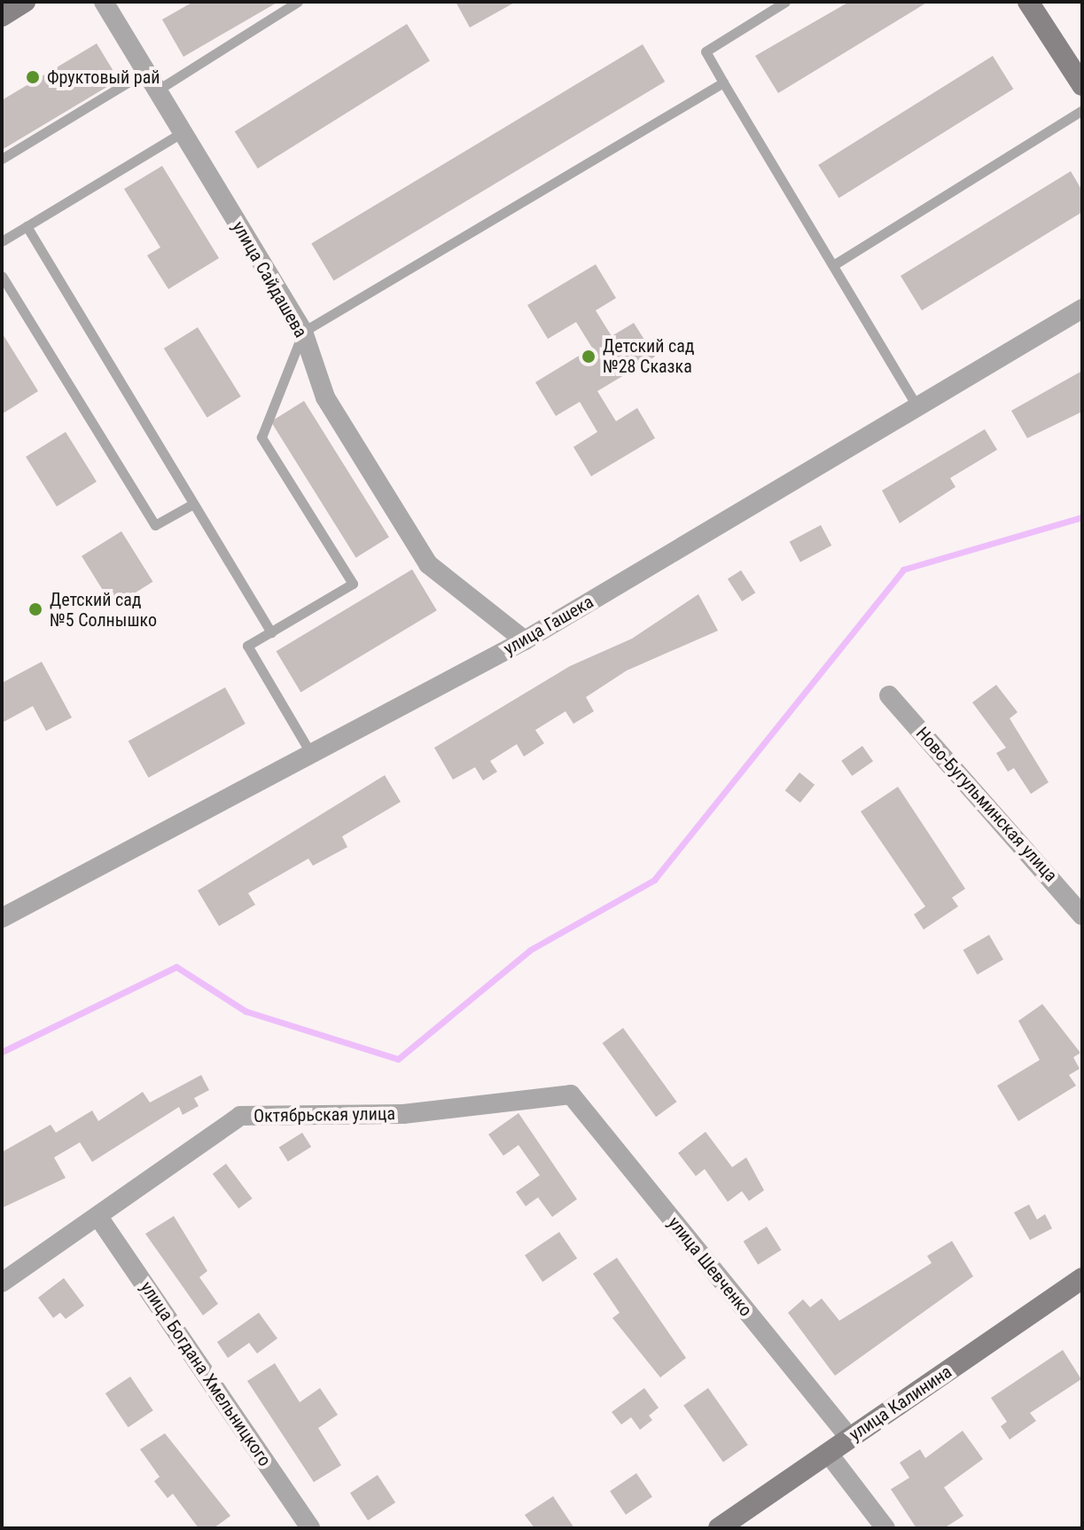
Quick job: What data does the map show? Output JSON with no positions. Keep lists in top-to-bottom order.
{
  "streets": {
    "main road": ["улица Калинина"],
    "street": [
      "улица Сайдашева",
      "улица Гашека",
      "Ново-Бугульминская улица",
      "Октябрьская улица",
      "улица Шевченко",
      "улица Богдана Хмельницкого"
    ]
  },
  "crossings": [
    ["улица Сайдашева", "улица Гашека"],
    ["Октябрьская улица", "улица Шевченко"],
    ["Октябрьская улица", "улица Богдана Хмельницкого"],
    ["улица Шевченко", "улица Калинина"]
  ],
  "places": ["Фруктовый рай", "Детский сад №28 Сказка", "Детский сад №5 Солнышко"]
}
